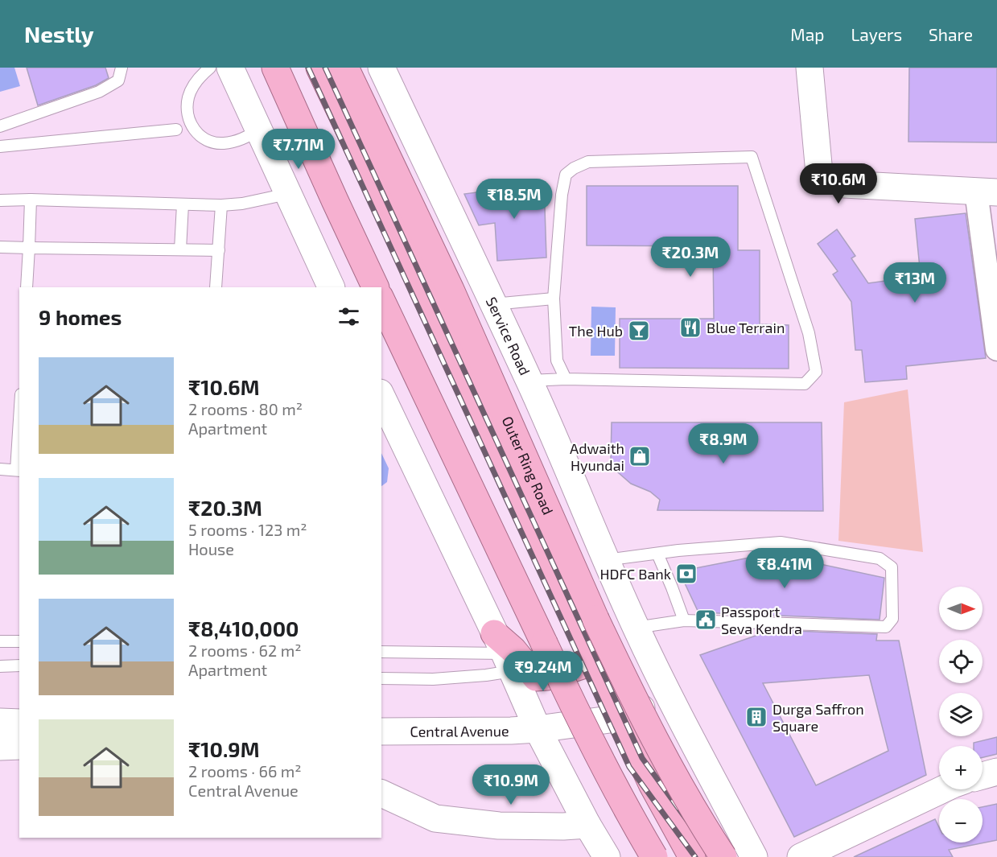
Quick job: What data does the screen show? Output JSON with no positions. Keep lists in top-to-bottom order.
{
  "streets": {
    "highway": ["Outer Ring Road"],
    "street": ["Service Road", "Central Avenue"]
  },
  "crossings": [
    ["Service Road", "Central Avenue"]
  ],
  "places": {
    "restaurant": ["Blue Terrain"],
    "bar": ["The Hub"],
    "shop": ["Adwaith Hyundai"],
    "bank": ["HDFC Bank"],
    "public building": ["Passport Seva Kendra"],
    "building": ["Durga Saffron Square"]
  },
  "north": "right",
  "page": {
    "header": "Nestly",
    "nav": ["Map", "Layers", "Share"],
    "price": [
      "₹7.71M",
      "₹10.6M",
      "₹18.5M",
      "₹20.3M",
      "₹13M",
      "₹8.9M",
      "₹8.41M",
      "₹9.24M",
      "₹10.9M"
    ],
    "heading": "9 homes",
    "list": [
      {
        "name": "₹10.6M",
        "note": "2 rooms · 80 m² · Apartment"
      },
      {
        "name": "₹20.3M",
        "note": "5 rooms · 123 m² · House"
      },
      {
        "name": "₹8,410,000",
        "note": "2 rooms · 62 m² · Apartment"
      },
      {
        "name": "₹10.9M",
        "note": "2 rooms · 66 m² · Central Avenue"
      }
    ],
    "map_buttons": ["+", "−"]
  }
}
